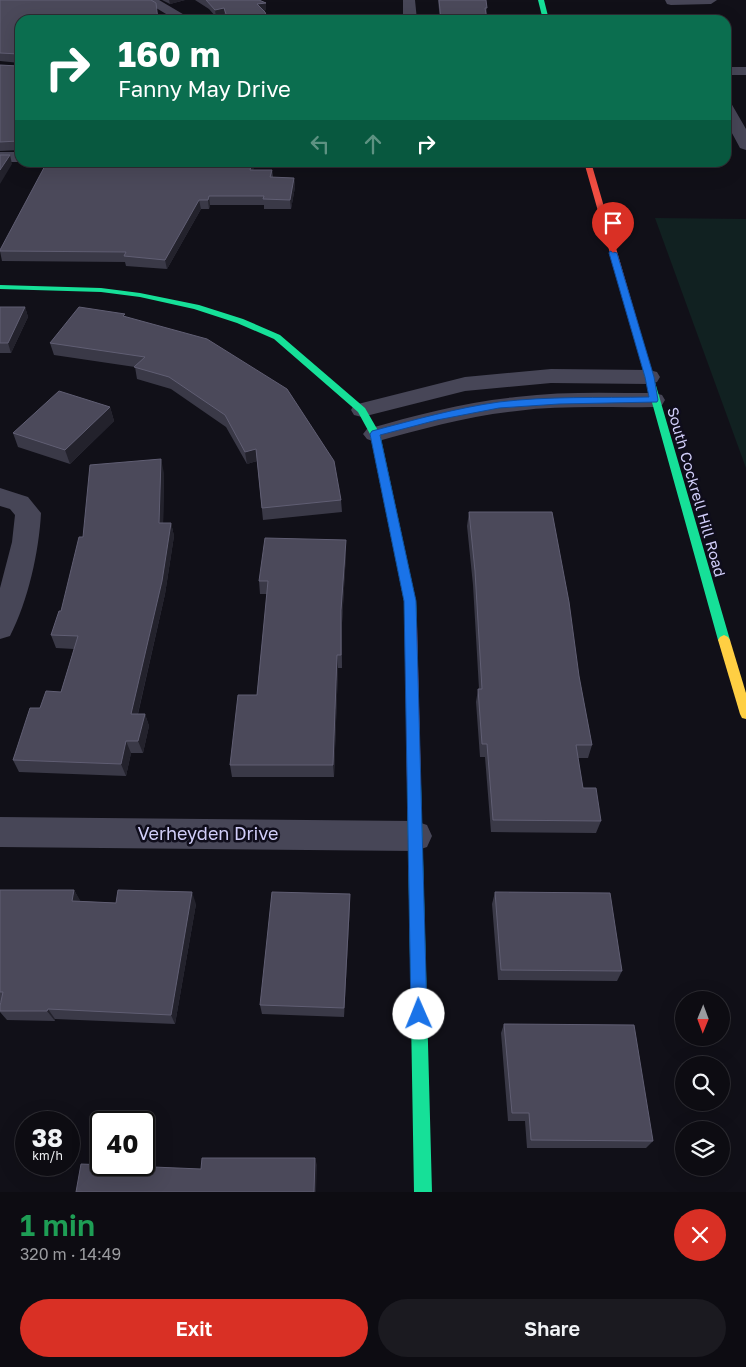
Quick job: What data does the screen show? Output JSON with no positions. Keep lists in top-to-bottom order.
{
  "streets": {
    "street": ["South Cockrell Hill Road", "Verheyden Drive"]
  },
  "north": "bottom",
  "page": {
    "turn": ["160 m", "Fanny May Drive"],
    "speed": "38 km/h",
    "limit": "40",
    "heading": ["1 min", "320 m · 14:49"],
    "buttons": ["Exit", "Share"]
  }
}
